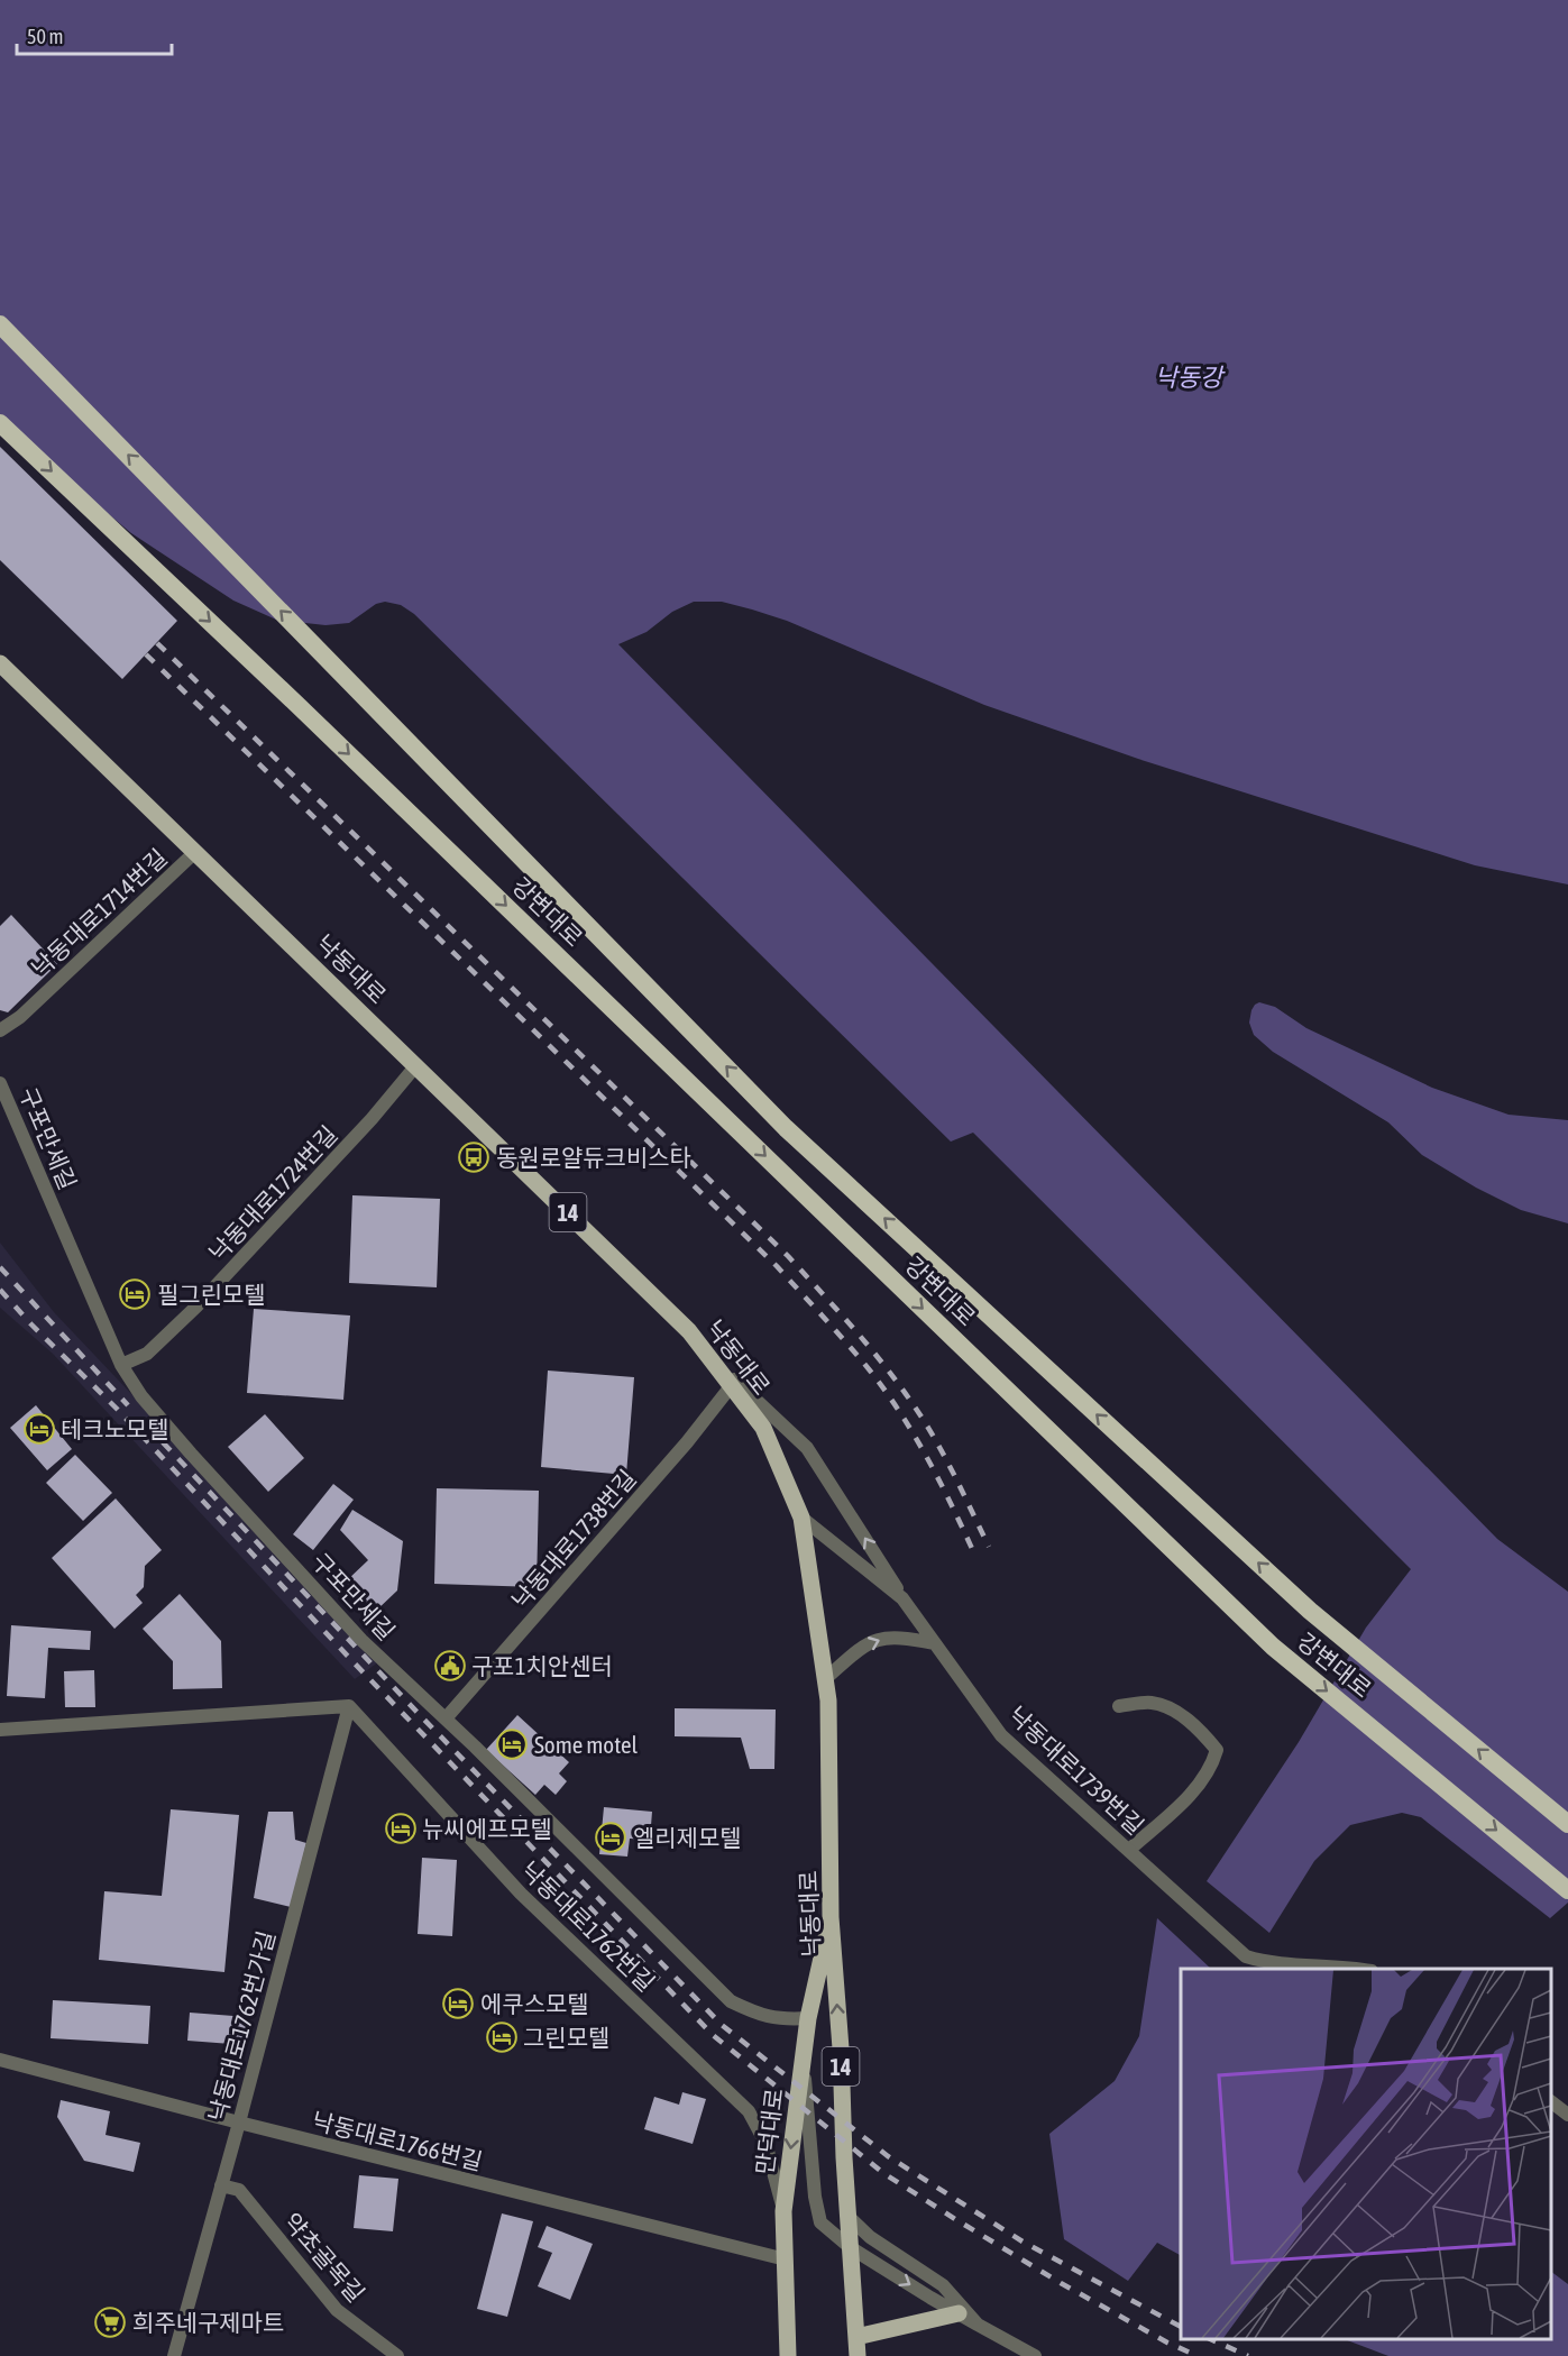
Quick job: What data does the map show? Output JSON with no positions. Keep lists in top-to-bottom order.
{
  "streets": {
    "highway": ["강변대로"],
    "main road": ["낙동대로", "14", "만덕대로"],
    "street": [
      "낙동대로1714번길",
      "구포만세길",
      "낙동대로1724번길",
      "낙동대로1738번길",
      "낙동대로1739번길",
      "낙동대로1762번길",
      "낙동대로1762번가길",
      "낙동대로1766번길",
      "약초골목길"
    ]
  },
  "crossings": [
    ["낙동대로1714번길", "낙동대로"],
    ["낙동대로", "낙동대로1724번길"],
    ["낙동대로", "낙동대로1738번길"],
    ["낙동대로", "낙동대로1739번길"],
    ["낙동대로", "만덕대로"],
    ["구포만세길", "낙동대로1724번길"],
    ["구포만세길", "낙동대로1738번길"],
    ["구포만세길", "만덕대로"],
    ["낙동대로1762번길", "낙동대로1762번가길"],
    ["낙동대로1762번길", "만덕대로"],
    ["낙동대로1762번가길", "낙동대로1766번길"],
    ["낙동대로1762번가길", "약초골목길"],
    ["만덕대로", "낙동대로1766번길"]
  ],
  "one_way": ["만덕대로"],
  "water": ["낙동강"],
  "places": {
    "bus stop": ["동원로얄듀크비스타"],
    "hotel": [
      "필그린모텔",
      "테크노모텔",
      "Some motel",
      "뉴씨에프모텔",
      "엘리제모텔",
      "에쿠스모텔",
      "그린모텔"
    ],
    "public building": ["구포1치안센터"],
    "supermarket": ["희주네구제마트"]
  },
  "scale_bar": "50 m"
}
